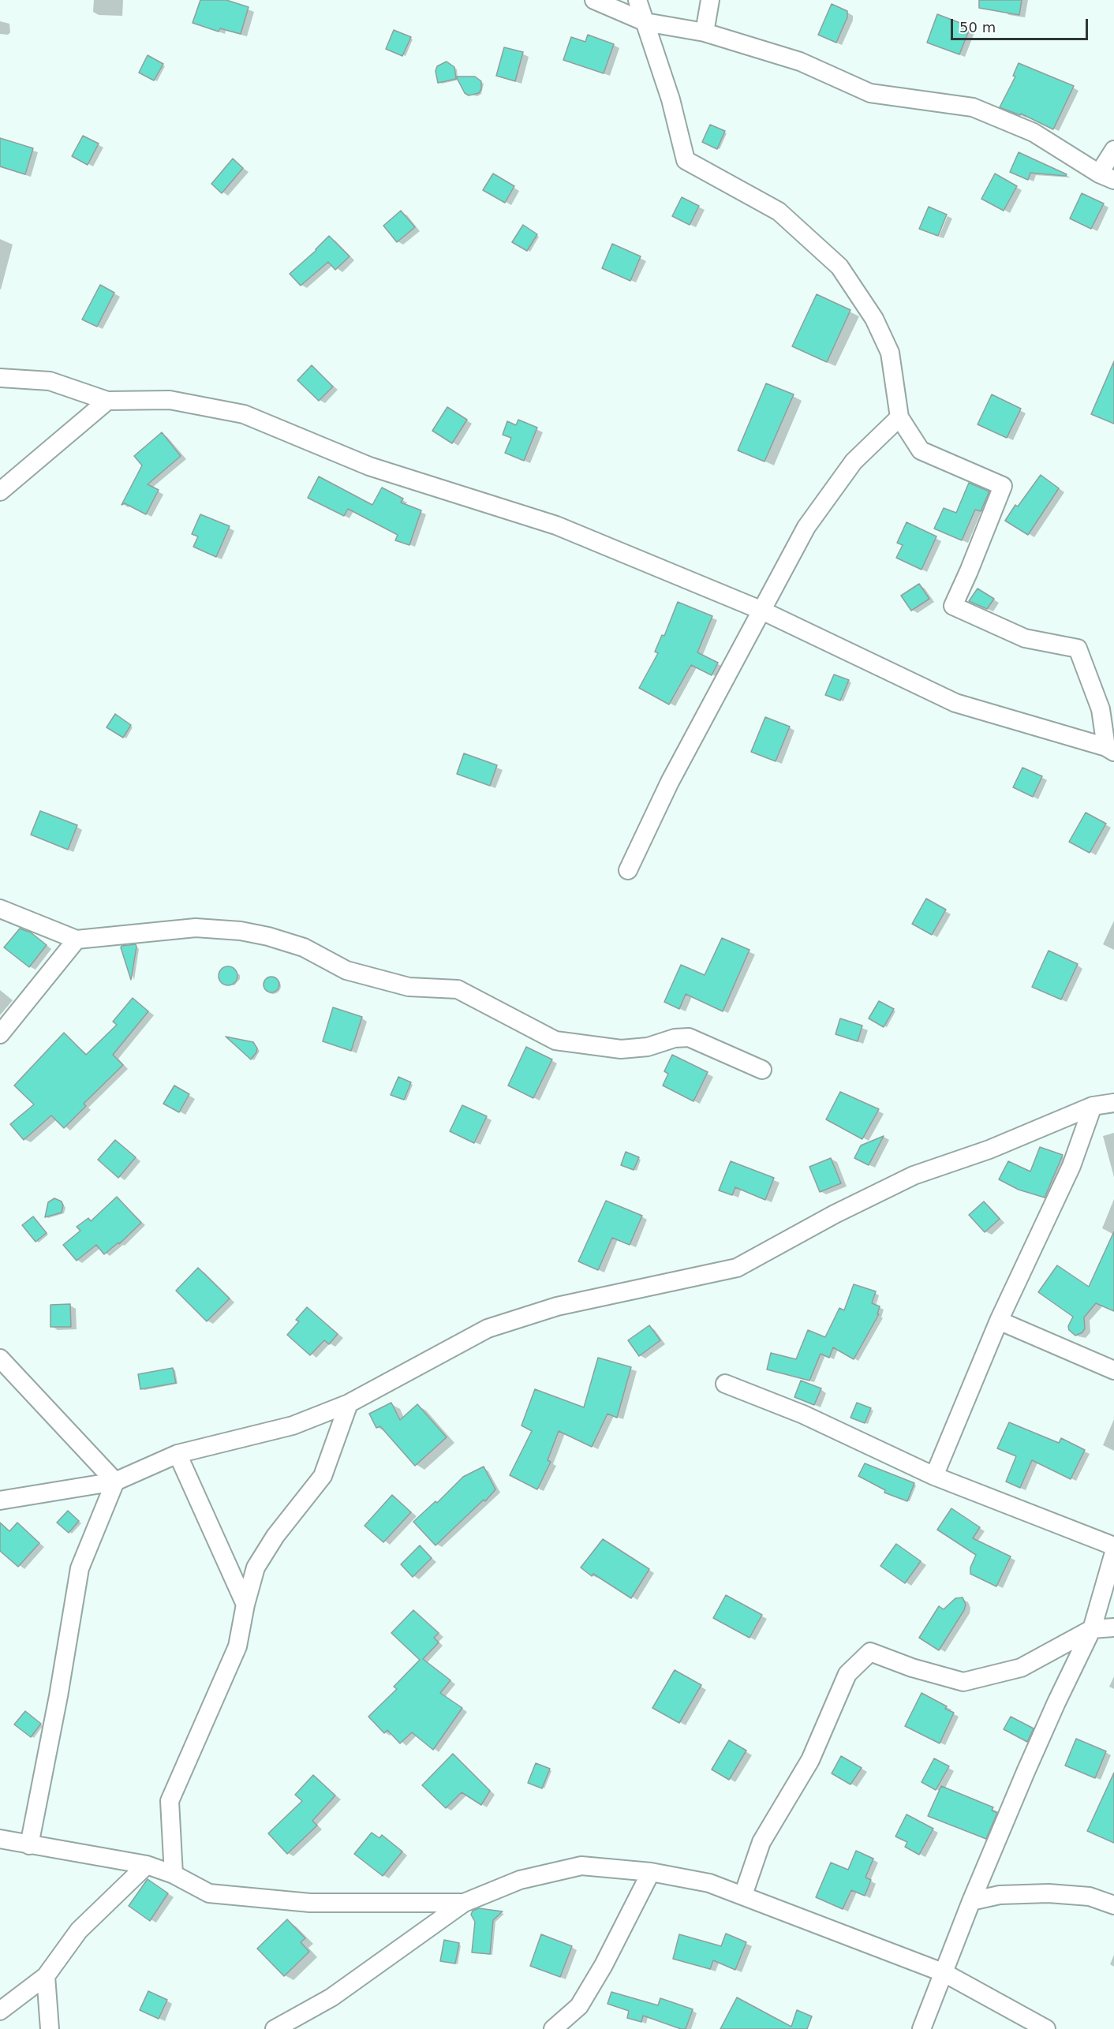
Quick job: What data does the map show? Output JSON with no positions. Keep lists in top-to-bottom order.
{
  "scale_bar": "50 m"
}
